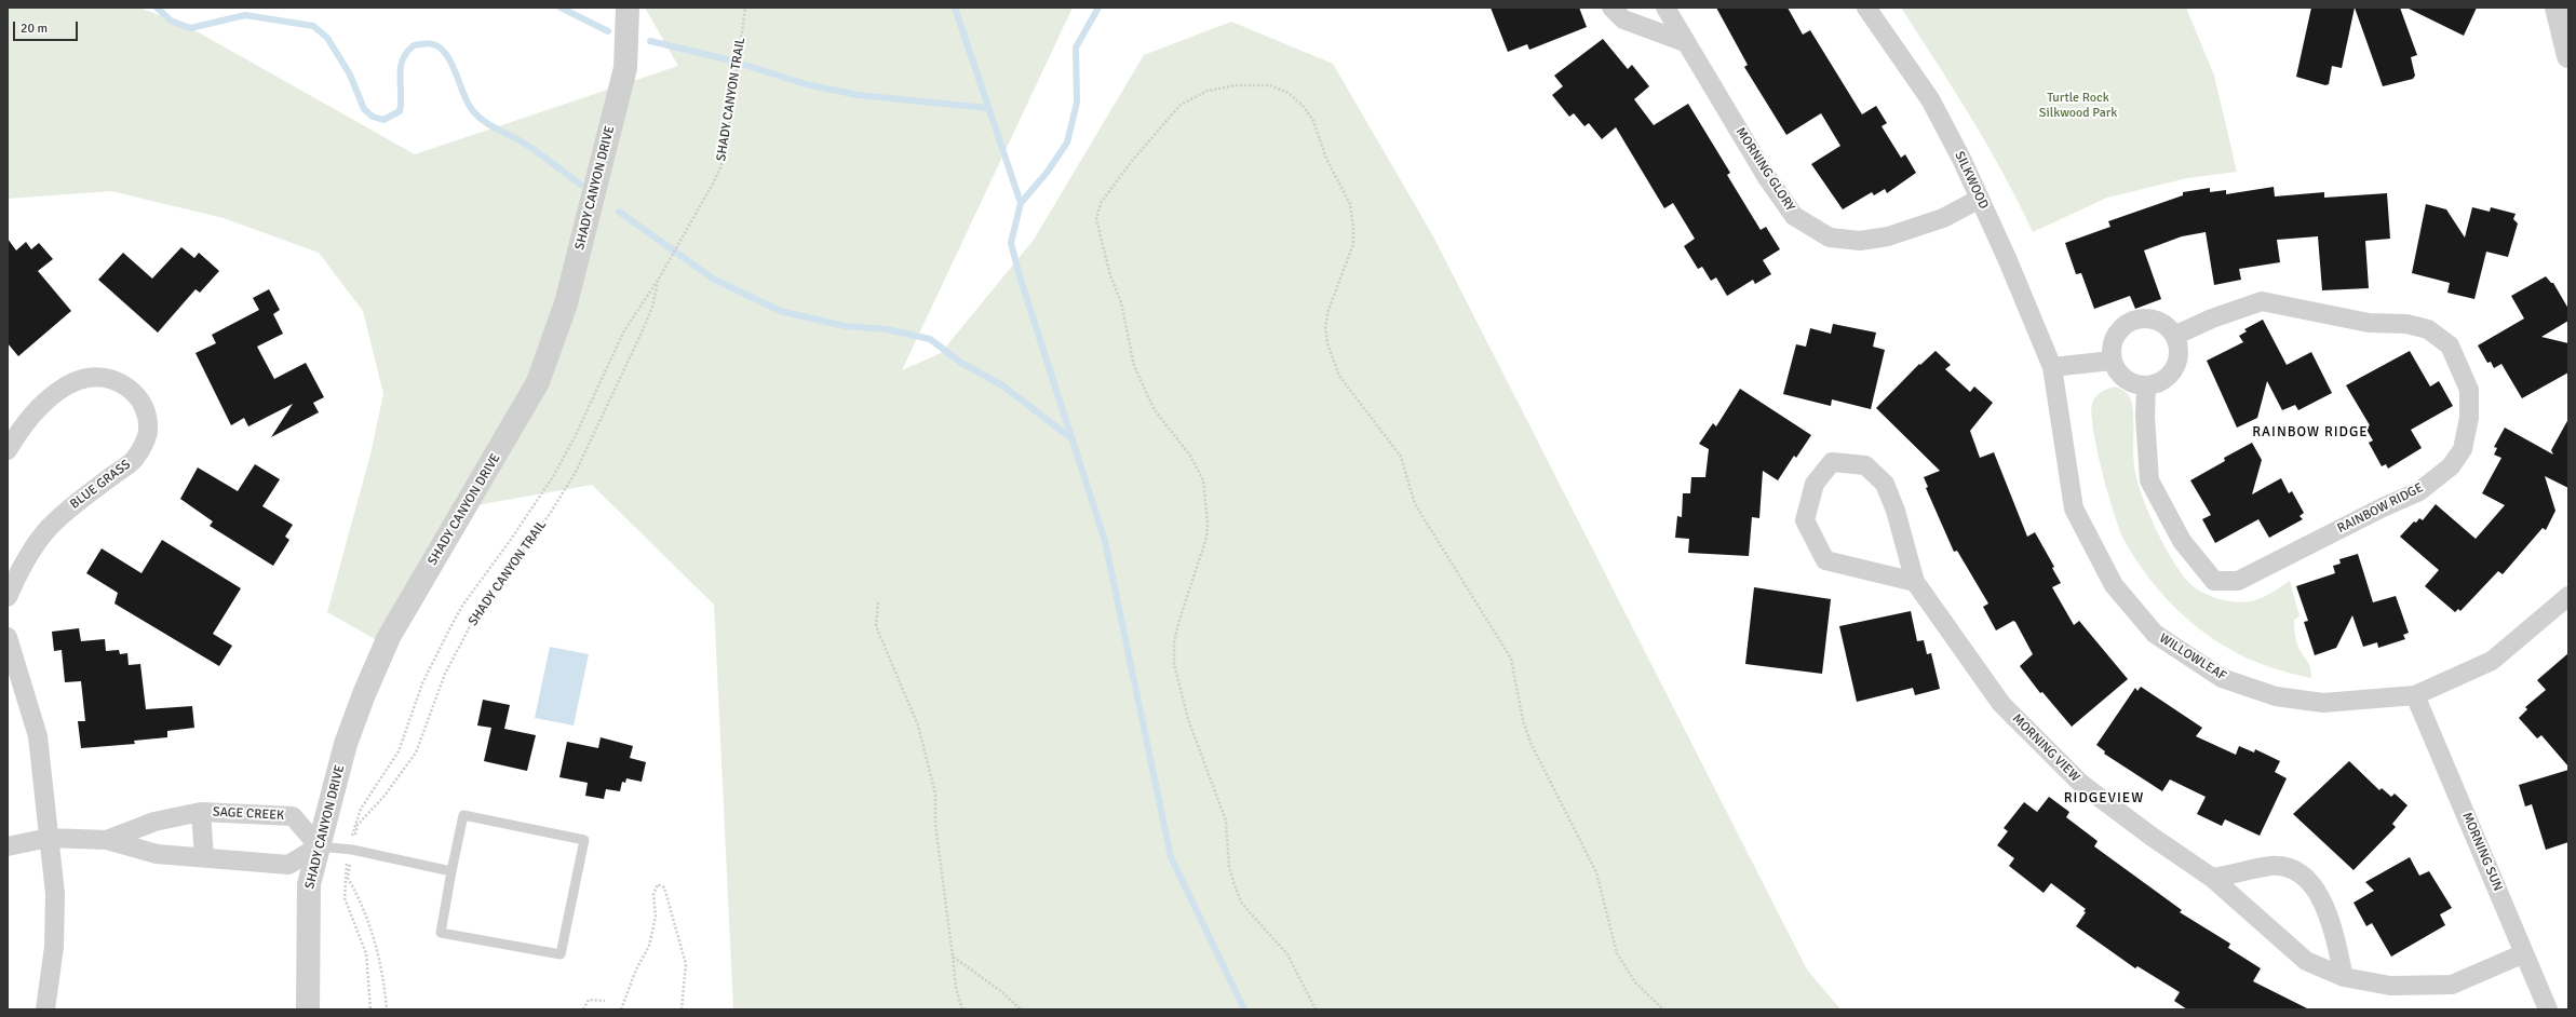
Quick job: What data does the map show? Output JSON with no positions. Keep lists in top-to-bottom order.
{
  "streets": {
    "street": [
      "MORNING GLORY",
      "SILKWOOD",
      "SHADY CANYON DRIVE",
      "BLUE GRASS",
      "RAINBOW RIDGE",
      "WILLOWLEAF",
      "MORNING VIEW",
      "SAGE CREEK",
      "MORNING SUN"
    ],
    "path": ["SHADY CANYON TRAIL"]
  },
  "crossings": [
    ["MORNING GLORY", "SILKWOOD"],
    ["SILKWOOD", "WILLOWLEAF"],
    ["SHADY CANYON DRIVE", "SAGE CREEK"],
    ["WILLOWLEAF", "MORNING SUN"],
    ["MORNING VIEW", "MORNING SUN"]
  ],
  "districts": ["RAINBOW RIDGE", "RIDGEVIEW"],
  "parks": ["Turtle Rock Silkwood Park"],
  "scale_bar": "20 m"
}
